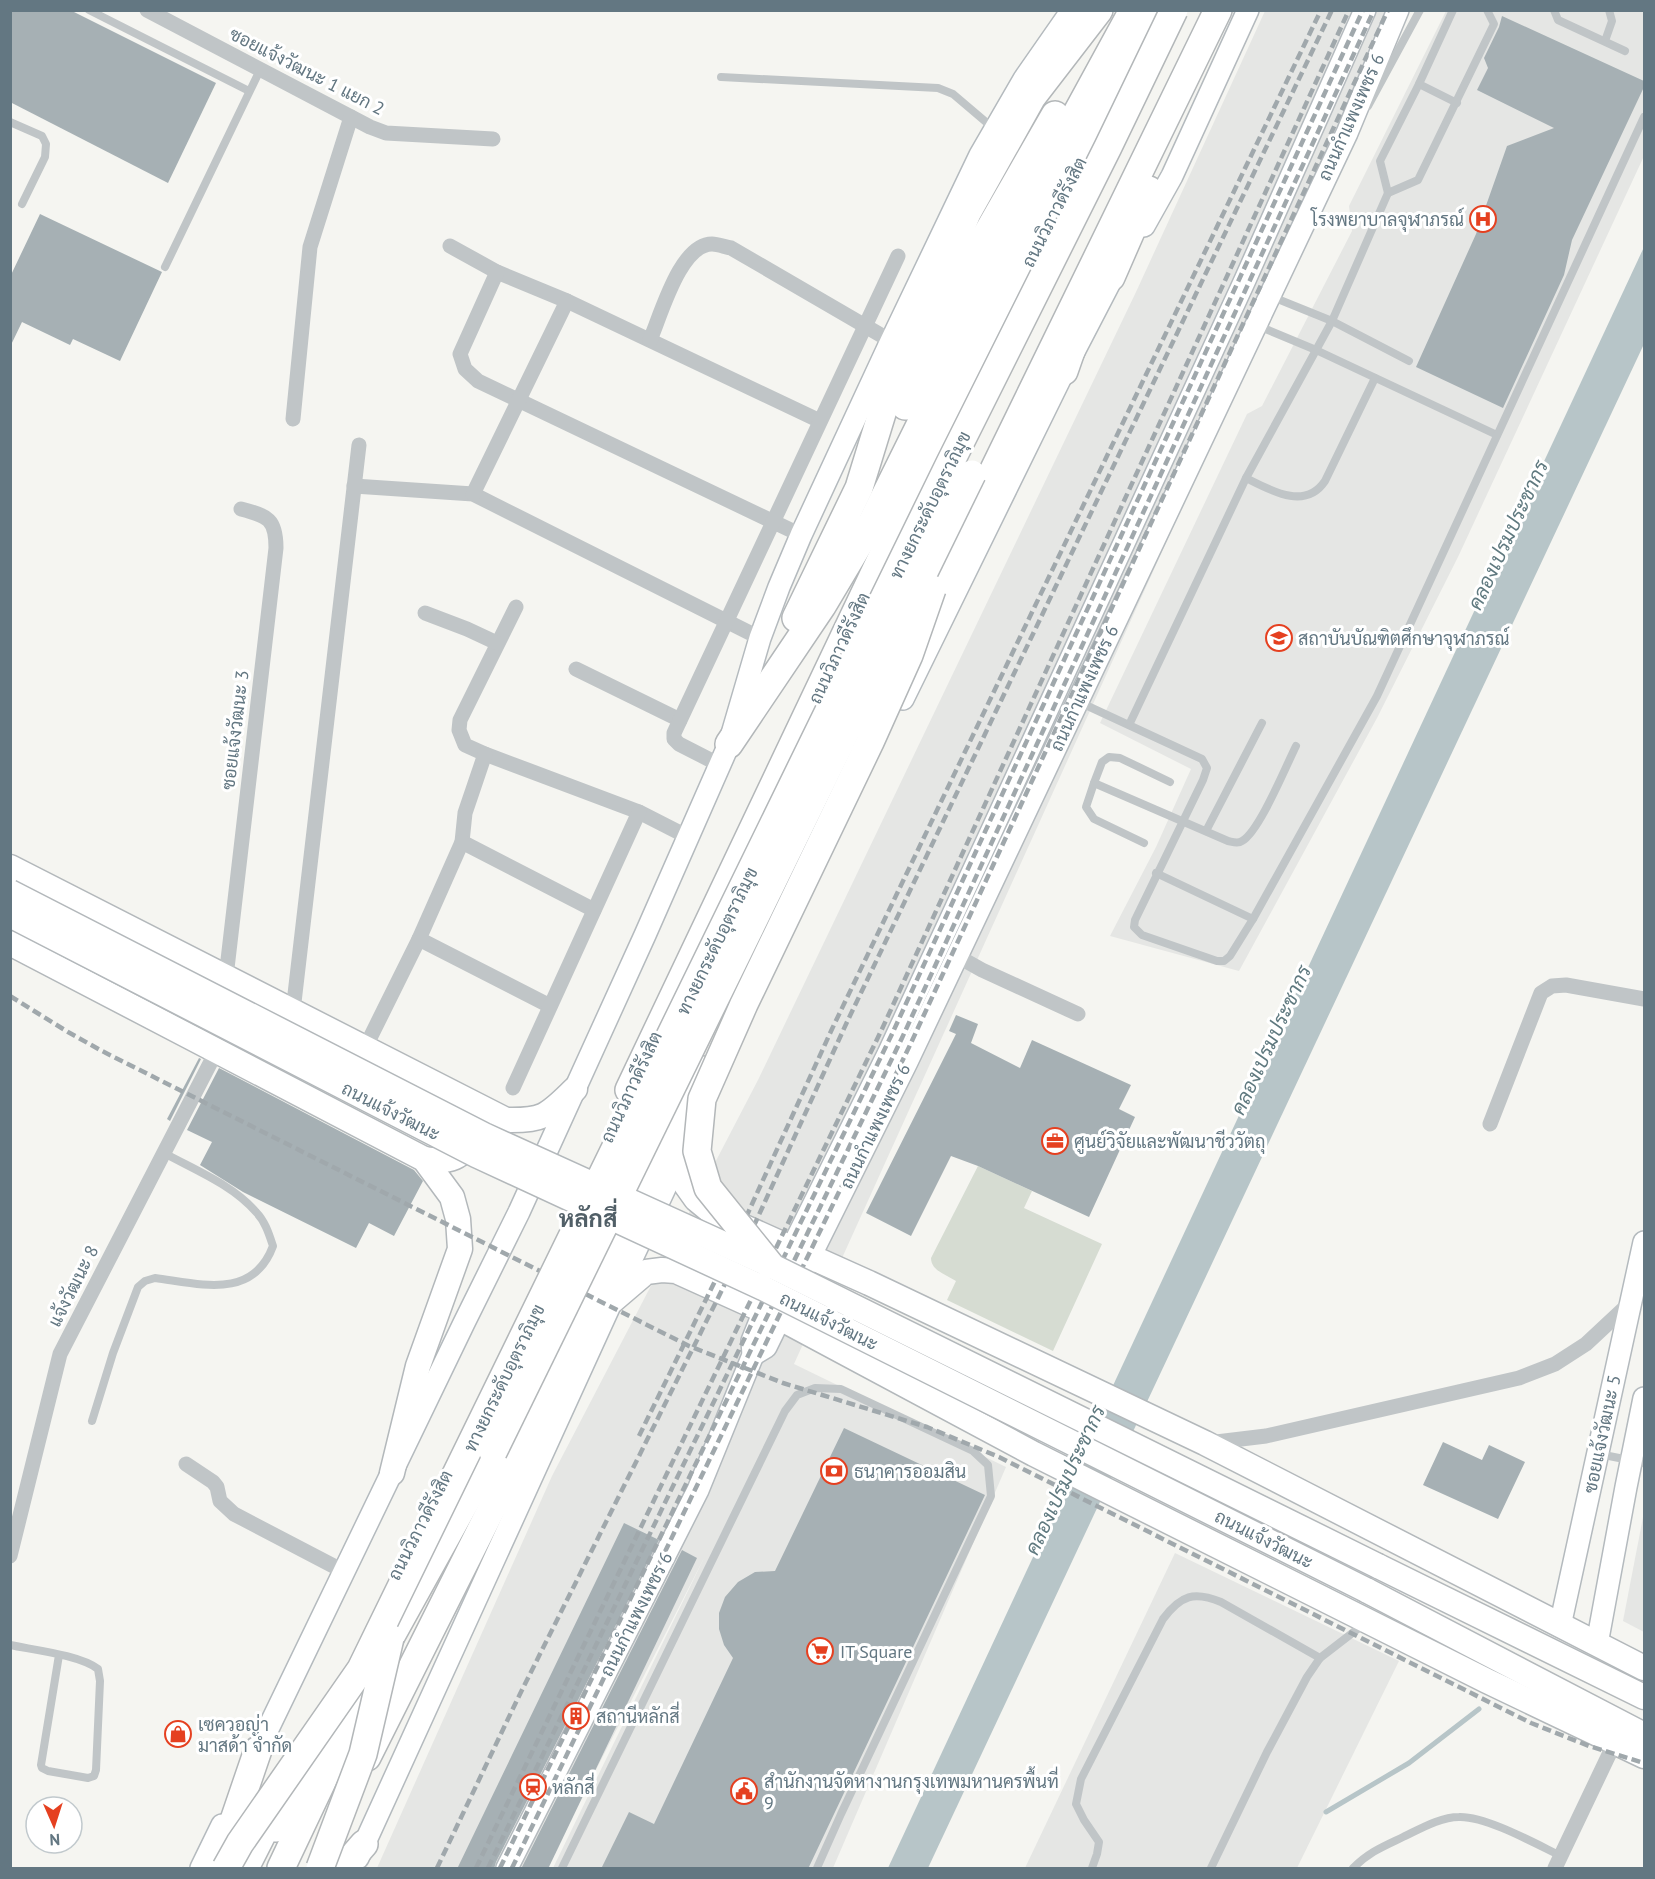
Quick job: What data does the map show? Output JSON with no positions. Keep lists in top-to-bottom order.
{
  "streets": {
    "highway": ["ถนนวิภาวดีรังสิต", "ทางยกระดับอุตราภิมุข"],
    "main road": ["ถนนกำแพงเพชร 6", "ถนนแจ้งวัฒนะ", "ซอยแจ้งวัฒนะ 5"],
    "street": ["ซอยแจ้งวัฒนะ 1 แยก 2", "ซอยแจ้งวัฒนะ 3", "แจ้งวัฒนะ 8"]
  },
  "crossings": [
    ["ถนนกำแพงเพชร 6", "ถนนแจ้งวัฒนะ"],
    ["ถนนแจ้งวัฒนะ", "แจ้งวัฒนะ 8"]
  ],
  "districts": ["หลักสี่"],
  "water": ["คลองเปรมประชากร"],
  "places": {
    "hospital": ["โรงพยาบาลจุฬาภรณ์"],
    "school or university": ["สถาบันบัณฑิตศึกษาจุฬาภรณ์"],
    "office": ["ศูนย์วิจัยและพัฒนาชีววัตถุ"],
    "bank": ["ธนาคารออมสิน"],
    "supermarket": ["IT Square"],
    "building": ["สถานีหลักสี่"],
    "shop": ["เซควอญ่า มาสด้า จำกัด"],
    "station": ["หลักสี่"],
    "public building": ["สำนักงานจัดหางานกรุงเทพมหานครพื้นที่ 9"]
  },
  "north": "bottom"
}
